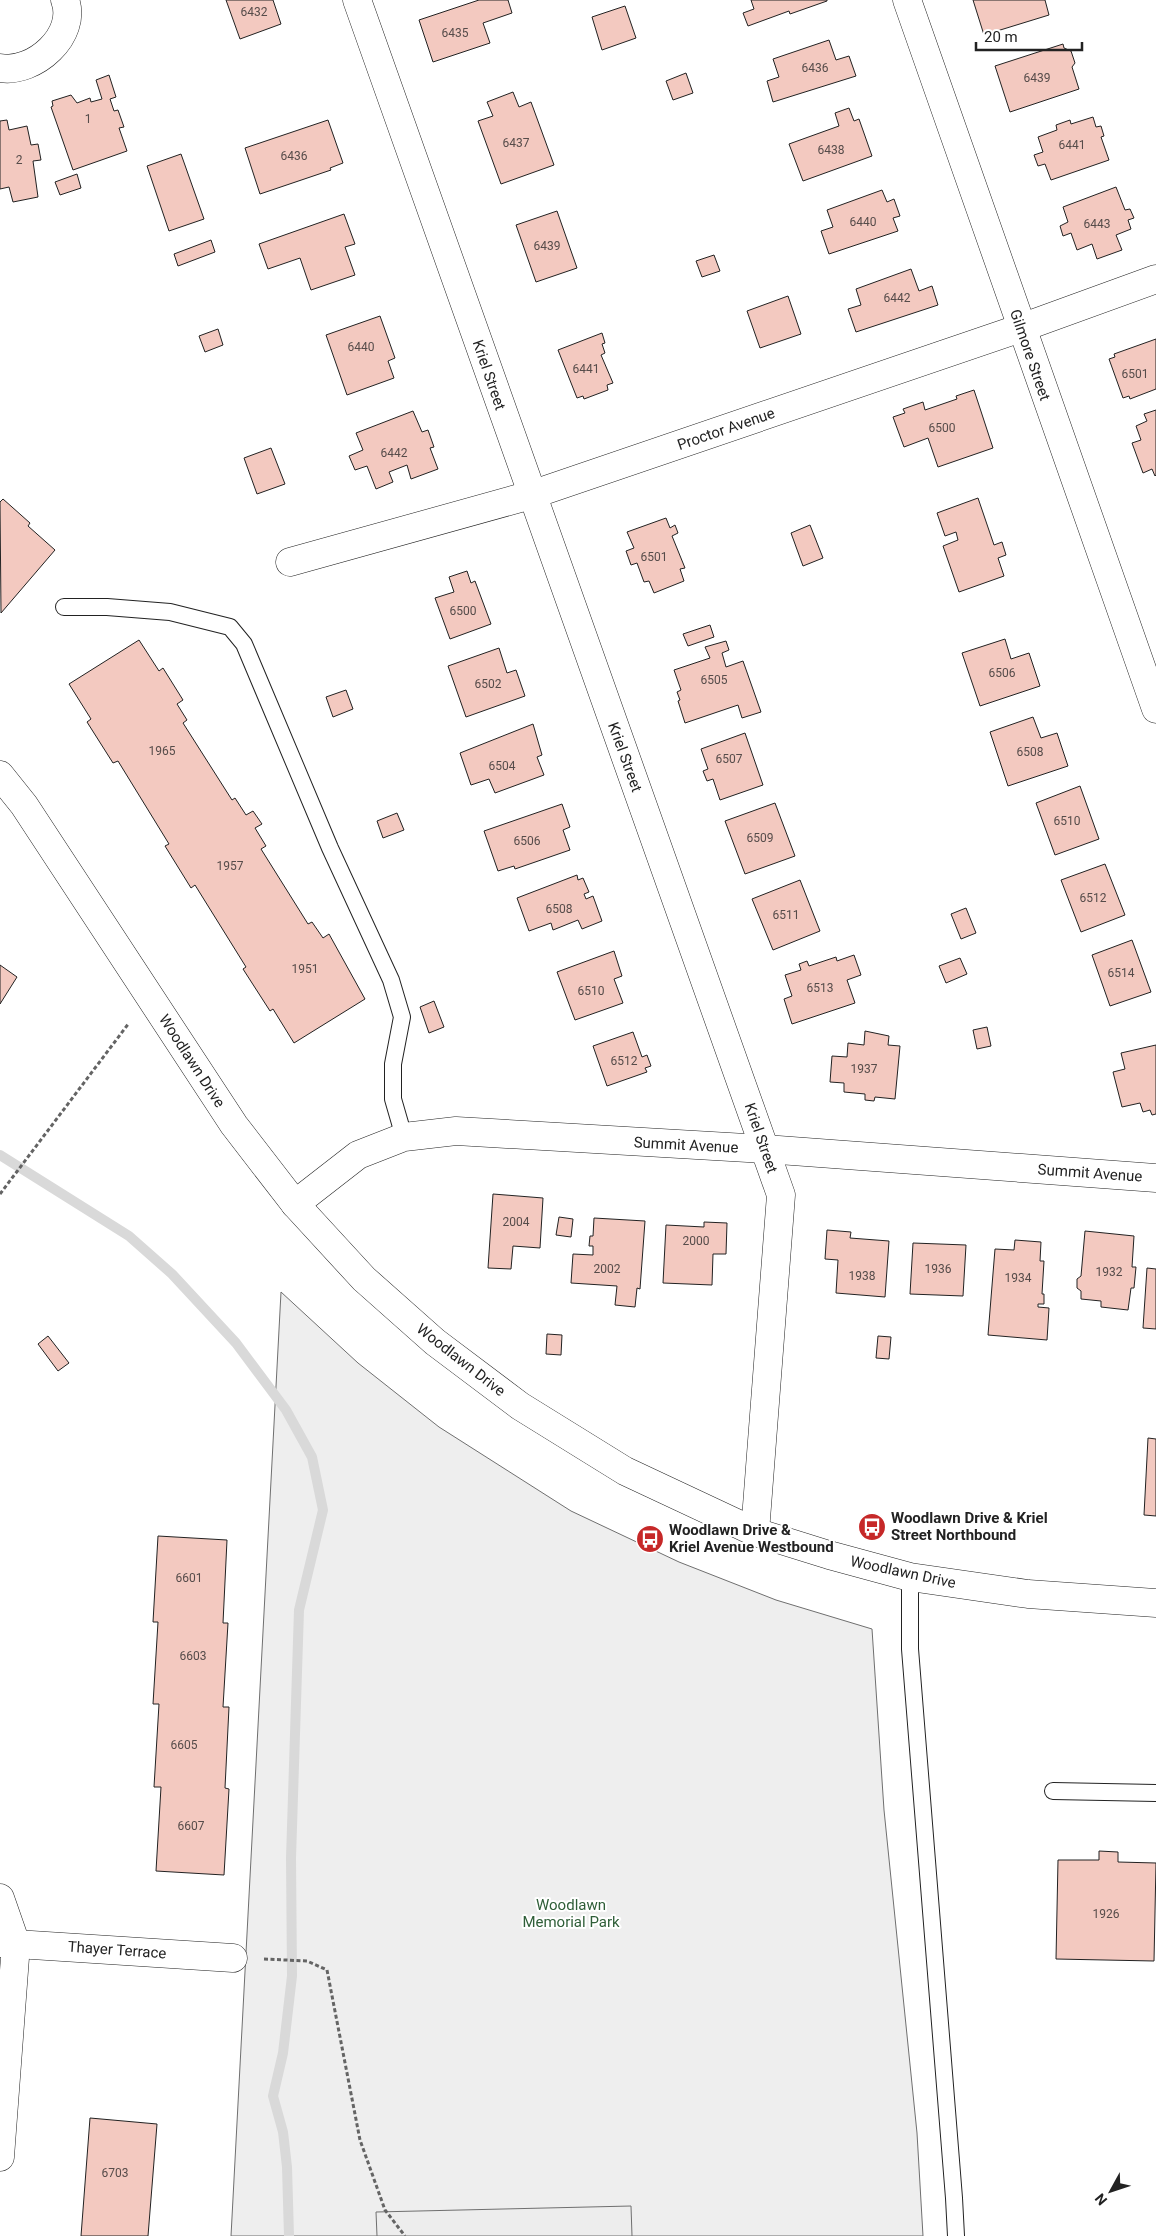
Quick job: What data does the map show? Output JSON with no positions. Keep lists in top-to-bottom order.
{
  "streets": {
    "street": [
      "Gilmore Street",
      "Kriel Street",
      "Proctor Avenue",
      "Woodlawn Drive",
      "Summit Avenue",
      "Thayer Terrace"
    ]
  },
  "crossings": [
    ["Gilmore Street", "Proctor Avenue"],
    ["Kriel Street", "Proctor Avenue"],
    ["Kriel Street", "Woodlawn Drive"],
    ["Kriel Street", "Summit Avenue"],
    ["Woodlawn Drive", "Summit Avenue"]
  ],
  "parks": ["Woodlawn Memorial Park"],
  "places": {
    "bus stop": ["Woodlawn Drive & Kriel Street Northbound", "Woodlawn Drive & Kriel Avenue Westbound"]
  },
  "house_numbers": [
    "6432",
    "6435",
    "6436",
    "6439",
    "1",
    "6437",
    "6441",
    "6438",
    "6436",
    "2",
    "6440",
    "6443",
    "6439",
    "6442",
    "6440",
    "6441",
    "6501",
    "6500",
    "6442",
    "6501",
    "6500",
    "6506",
    "6505",
    "6502",
    "1965",
    "6508",
    "6507",
    "6504",
    "6510",
    "6509",
    "6506",
    "1957",
    "6512",
    "6508",
    "6511",
    "1951",
    "6514",
    "6513",
    "6510",
    "6512",
    "1937",
    "2004",
    "2000",
    "2002",
    "1936",
    "1932",
    "1938",
    "1934",
    "6601",
    "6603",
    "6605",
    "6607",
    "1926",
    "6703"
  ],
  "scale_bar": "20 m",
  "north": "bottom left"
}
